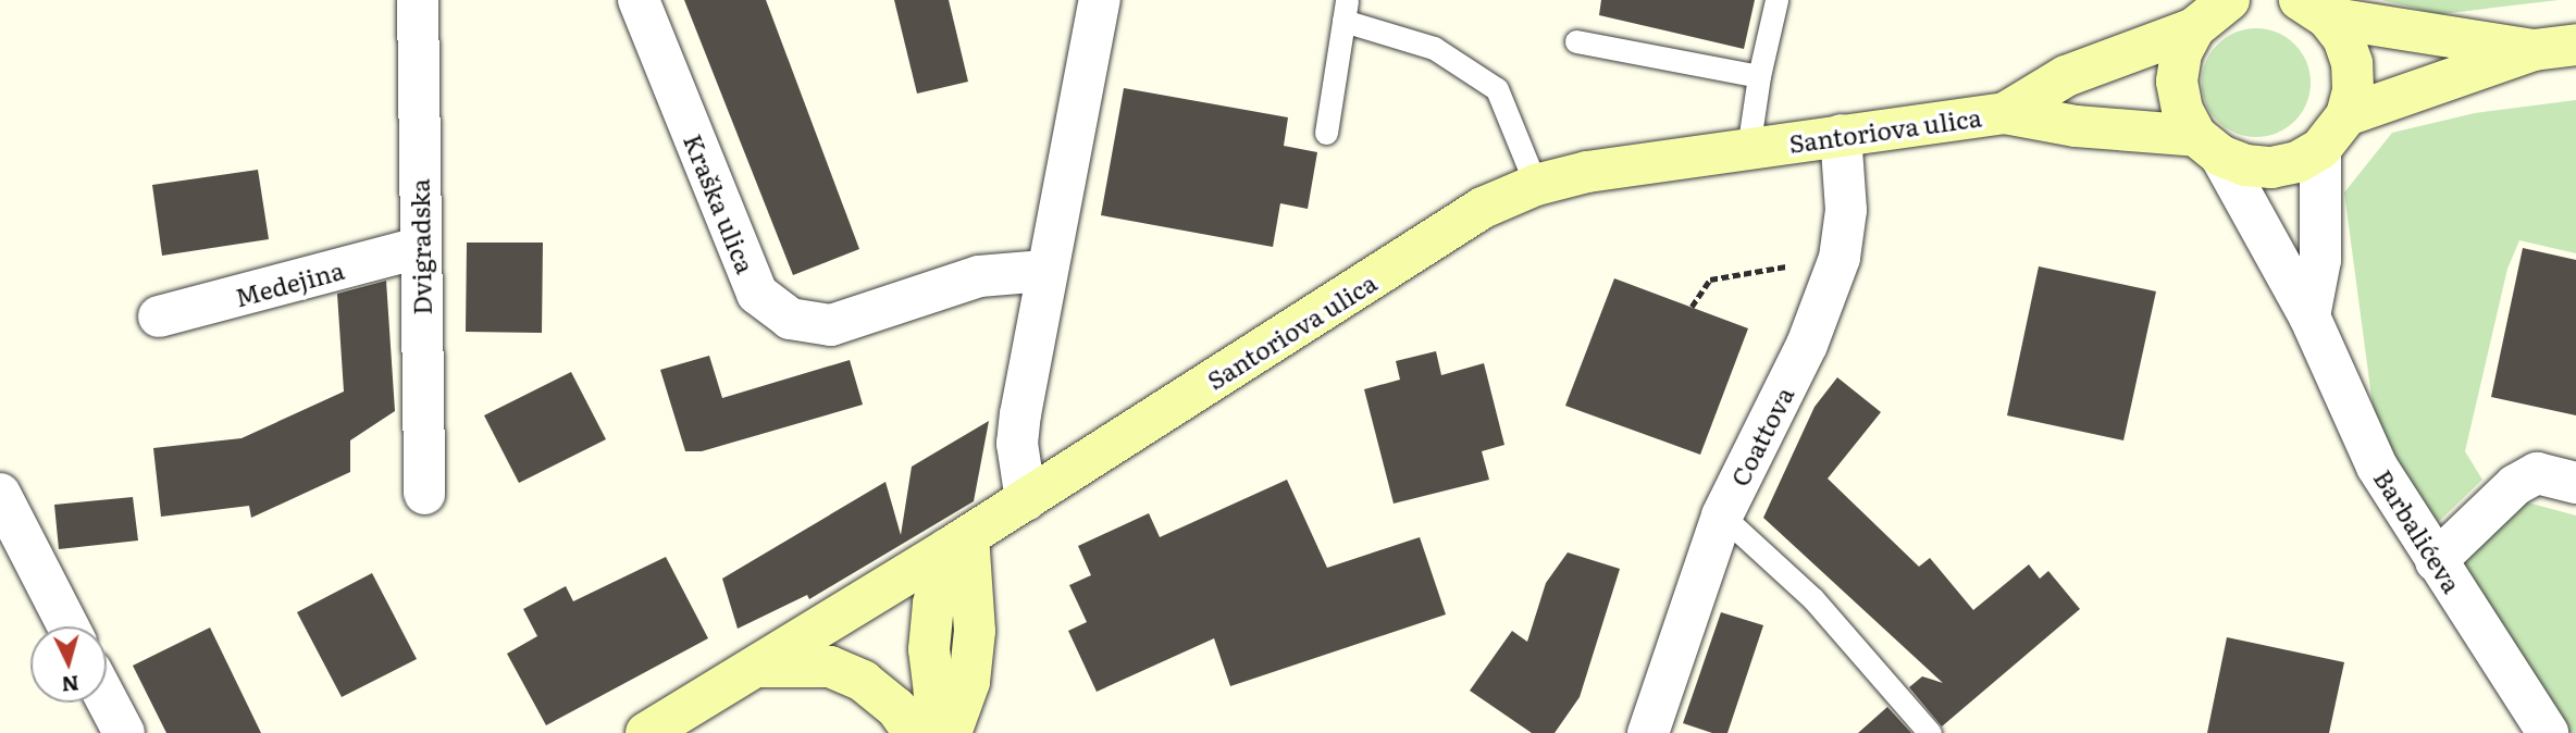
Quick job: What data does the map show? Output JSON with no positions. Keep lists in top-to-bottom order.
{
  "streets": {
    "main road": ["Santoriova ulica"],
    "street": [
      "Kraška ulica",
      "Dvigradska",
      "Medejina",
      "Coattova",
      "Barbalićeva"
    ]
  },
  "crossings": [
    ["Santoriova ulica", "Coattova"],
    ["Santoriova ulica", "Barbalićeva"],
    ["Dvigradska", "Medejina"]
  ],
  "north": "bottom"
}
